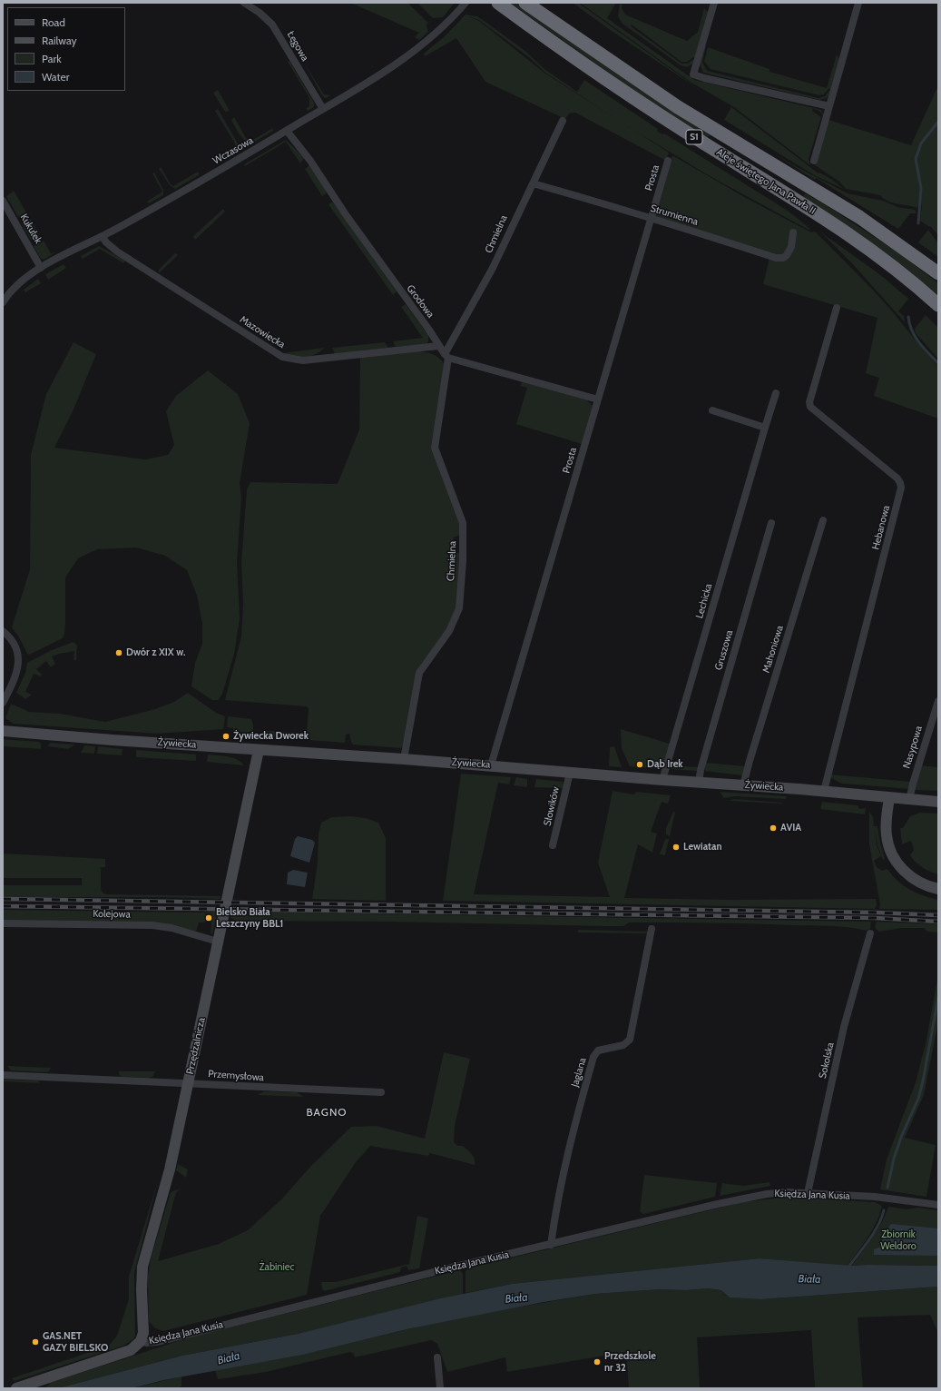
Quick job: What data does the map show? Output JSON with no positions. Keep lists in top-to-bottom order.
{
  "streets": {
    "highway": ["S1", "Aleje świętego Jana Pawła II"],
    "main road": ["Żywiecka", "Przędzalnicza", "Księdza Jana Kusia"],
    "street": [
      "Łęgowa",
      "Wczasowa",
      "Prosta",
      "Strumienna",
      "Kukułek",
      "Chmielna",
      "Grodowa",
      "Mazowiecka",
      "Hebanowa",
      "Lechicka",
      "Mahoniowa",
      "Gruszowa",
      "Nasypowa",
      "Słowików",
      "Kolejowa",
      "Sokolska",
      "Jaglana",
      "Przemysłowa"
    ]
  },
  "crossings": [
    ["Łęgowa", "Wczasowa"],
    ["Wczasowa", "Kukułek"],
    ["Wczasowa", "Grodowa"],
    ["Wczasowa", "Mazowiecka"],
    ["Prosta", "Strumienna"],
    ["Prosta", "Żywiecka"],
    ["Strumienna", "Chmielna"],
    ["Chmielna", "Grodowa"],
    ["Chmielna", "Żywiecka"],
    ["Grodowa", "Mazowiecka"],
    ["Hebanowa", "Żywiecka"],
    ["Lechicka", "Żywiecka"],
    ["Mahoniowa", "Żywiecka"],
    ["Gruszowa", "Żywiecka"],
    ["Żywiecka", "Nasypowa"],
    ["Żywiecka", "Słowików"],
    ["Żywiecka", "Przędzalnicza"],
    ["Kolejowa", "Przędzalnicza"],
    ["Przędzalnicza", "Przemysłowa"],
    ["Przędzalnicza", "Księdza Jana Kusia"],
    ["Sokolska", "Księdza Jana Kusia"],
    ["Jaglana", "Księdza Jana Kusia"]
  ],
  "districts": ["BAGNO"],
  "water": ["Biała"],
  "parks": ["Zbiornik Weldoro", "Żabiniec"],
  "places": [
    "Dwór z XIX w.",
    "Żywiecka Dworek",
    "Dąb Irek",
    "AVIA",
    "Lewiatan",
    "Bielsko Biała Leszczyny BBL1",
    "GAS.NET GAZY BIELSKO",
    "Przedszkole nr 32"
  ],
  "legend": [
    "Road",
    "Railway",
    "Park",
    "Water"
  ]
}
